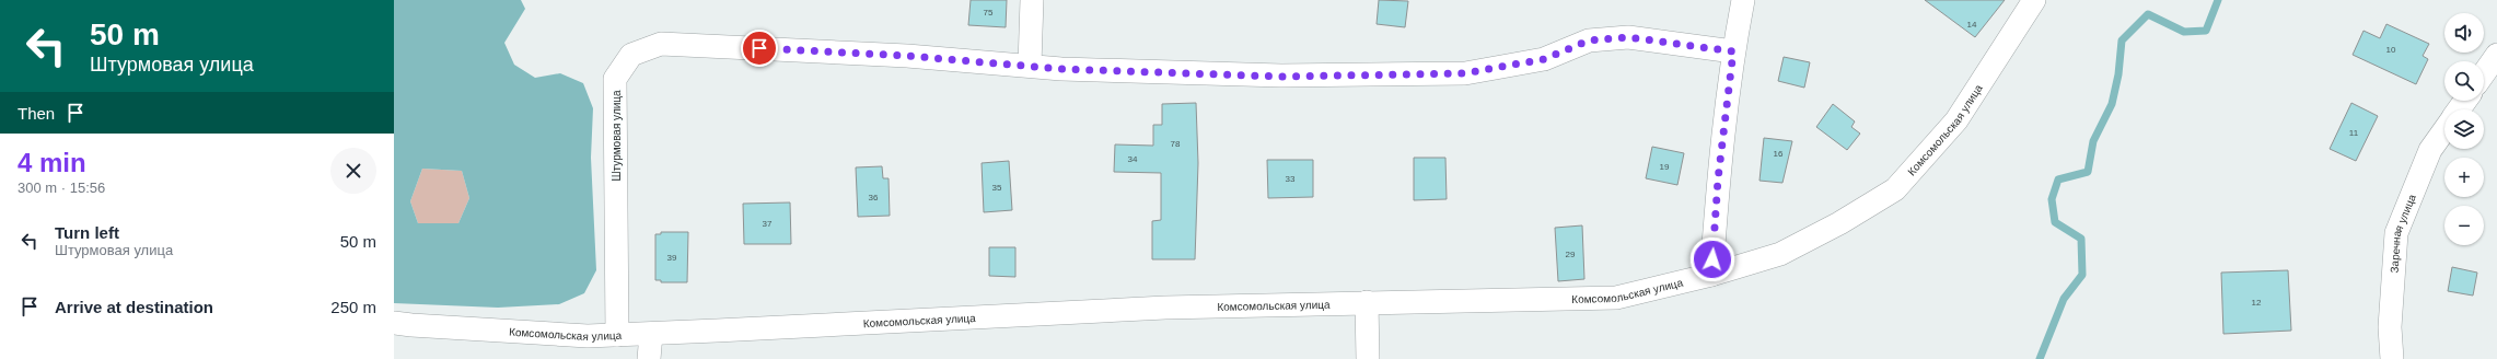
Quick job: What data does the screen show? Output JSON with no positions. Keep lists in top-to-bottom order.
{
  "streets": {
    "street": ["Комсомольская улица", "Штурмовая улица", "Заречная улица"]
  },
  "crossings": [
    ["Комсомольская улица", "Штурмовая улица"]
  ],
  "house_numbers": [
    "75",
    "14",
    "10",
    "11",
    "78",
    "16",
    "34",
    "19",
    "33",
    "35",
    "36",
    "37",
    "29",
    "39",
    "12"
  ],
  "page": {
    "turn": ["50 m", "Штурмовая улица"],
    "map_buttons": ["+", "−"],
    "then": "Then",
    "heading": ["4 min", "300 m · 15:56"],
    "list": [
      {
        "name": "Turn left",
        "note": "Штурмовая улица",
        "value": "50 m"
      },
      {
        "name": "Arrive at destination",
        "value": "250 m"
      }
    ]
  }
}
